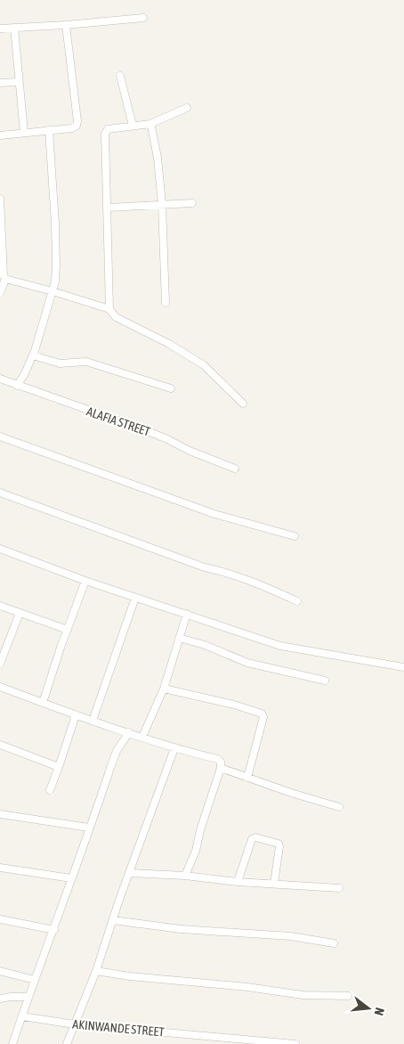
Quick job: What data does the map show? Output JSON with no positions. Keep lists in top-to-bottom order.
{
  "streets": {
    "street": ["ALAFIA STREET", "AKINWANDE STREET"]
  },
  "north": "right"
}
